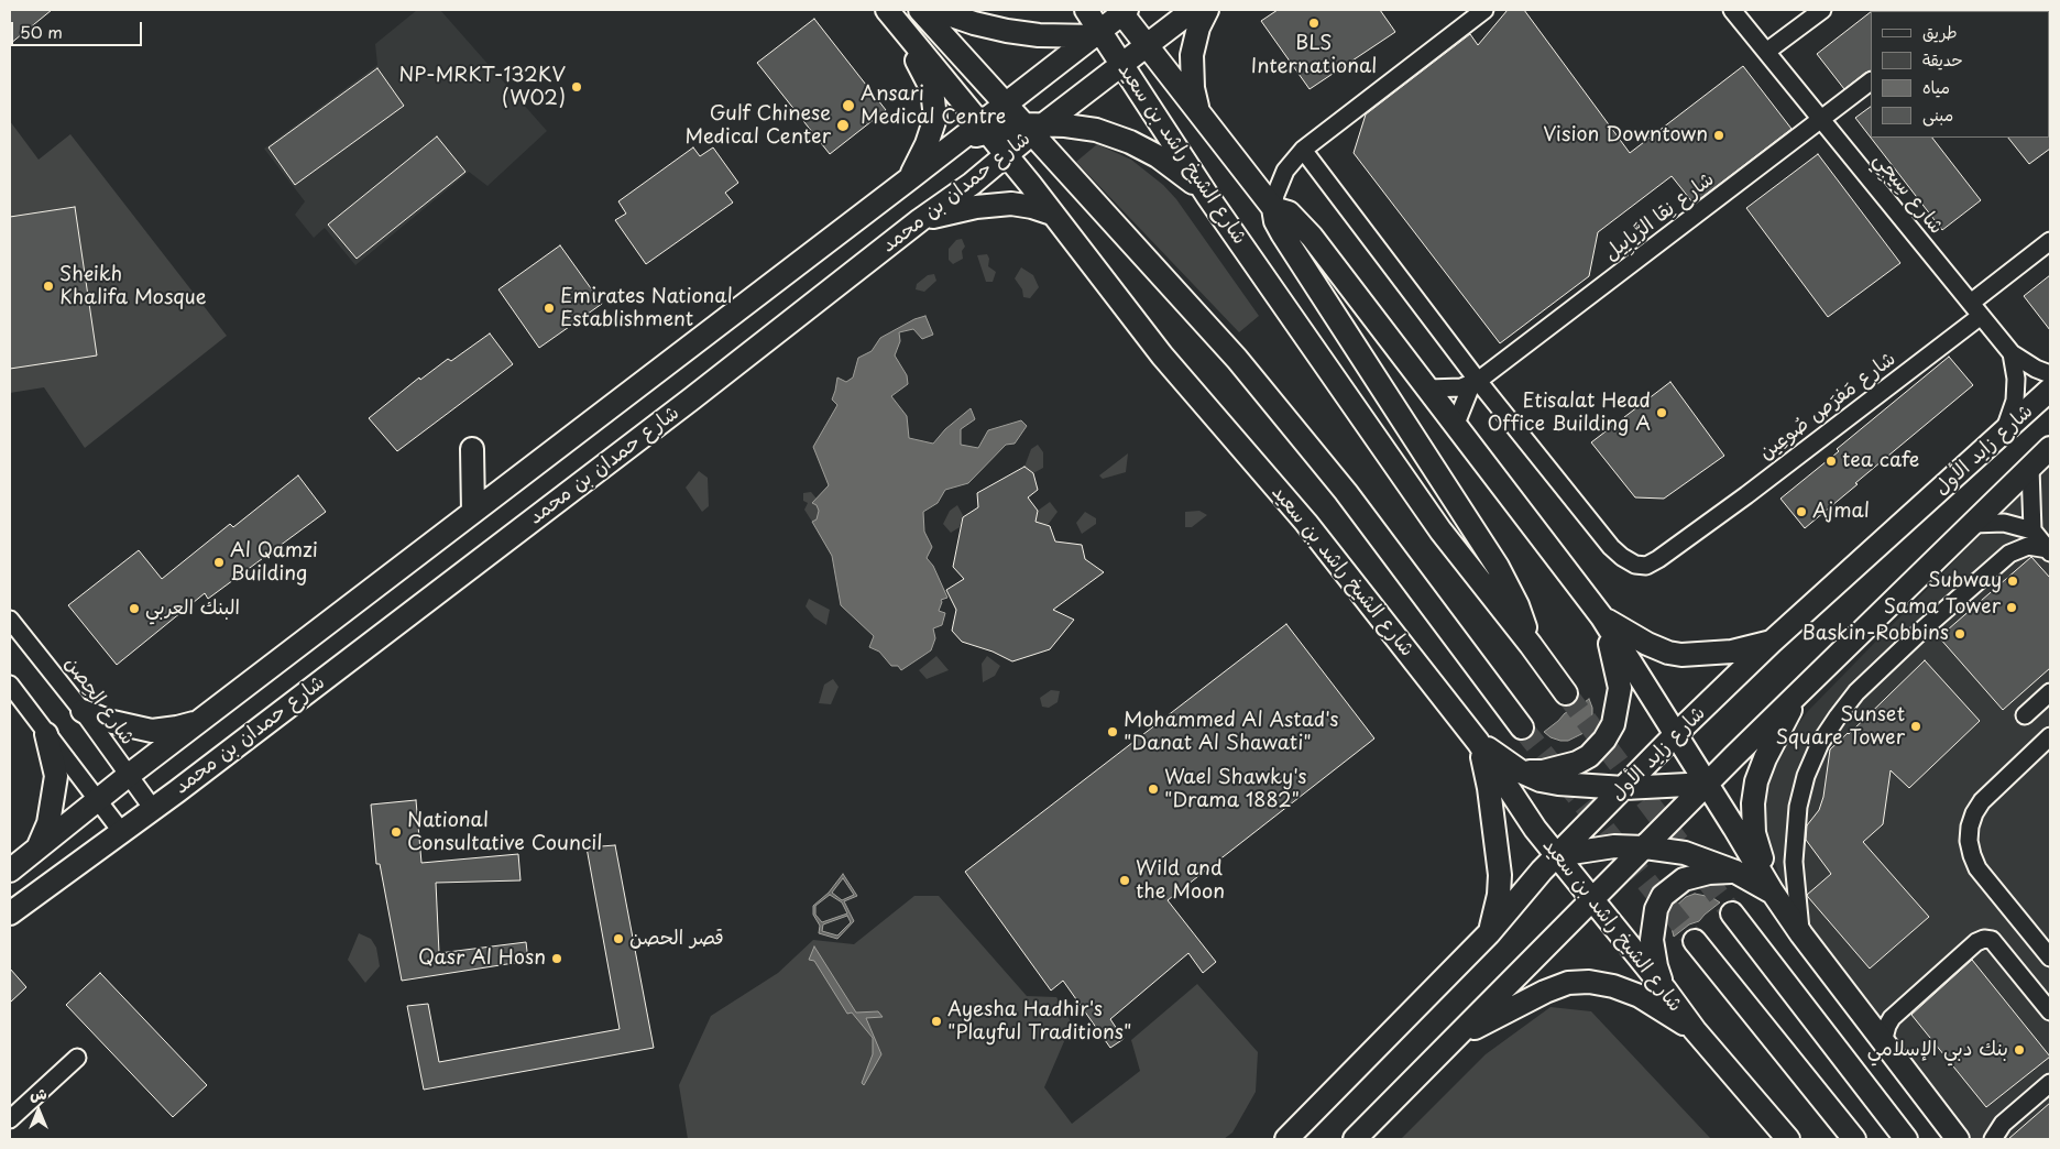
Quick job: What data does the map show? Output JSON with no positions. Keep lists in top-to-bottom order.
{
  "streets": {
    "main road": ["شارع الشيخ راشد بن سعيد", "شارع حمدان بن محمد", "شارع زايد الأول"],
    "street": [
      "شارع سِيجِي",
      "شارع نِقا الرَّيايِيل",
      "شارع مَفرَص صُوعِين",
      "شارع الحِصن"
    ]
  },
  "crossings": [
    ["شارع الشيخ راشد بن سعيد", "شارع حمدان بن محمد"],
    ["شارع الشيخ راشد بن سعيد", "شارع نِقا الرَّيايِيل"],
    ["شارع الشيخ راشد بن سعيد", "شارع زايد الأول"],
    ["شارع حمدان بن محمد", "شارع الحِصن"],
    ["شارع سِيجِي", "شارع نِقا الرَّيايِيل"],
    ["شارع سِيجِي", "شارع مَفرَص صُوعِين"],
    ["شارع نِقا الرَّيايِيل", "شارع مَفرَص صُوعِين"]
  ],
  "places": [
    "BLS International",
    "NP-MRKT-132KV (W02)",
    "Ansari Medical Centre",
    "Gulf Chinese Medical Center",
    "Vision Downtown",
    "Sheikh Khalifa Mosque",
    "Emirates National Establishment",
    "Etisalat Head Office Building A",
    "tea cafe",
    "Ajmal",
    "Al Qamzi Building",
    "Subway",
    "Sama Tower",
    "البنك العربي",
    "Baskin-Robbins",
    "Sunset Square Tower",
    "Mohammed Al Astad's \"Danat Al Shawati\"",
    "Wael Shawky's \"Drama 1882\"",
    "National Consultative Council",
    "Wild and the Moon",
    "قصر الحصن",
    "Qasr Al Hosn",
    "Ayesha Hadhir's \"Playful Traditions\"",
    "بنك دبي الإسلامي"
  ],
  "legend": [
    "طريق",
    "حديقة",
    "مياه",
    "مبنى"
  ],
  "scale_bar": "50 m",
  "north": "top"
}
